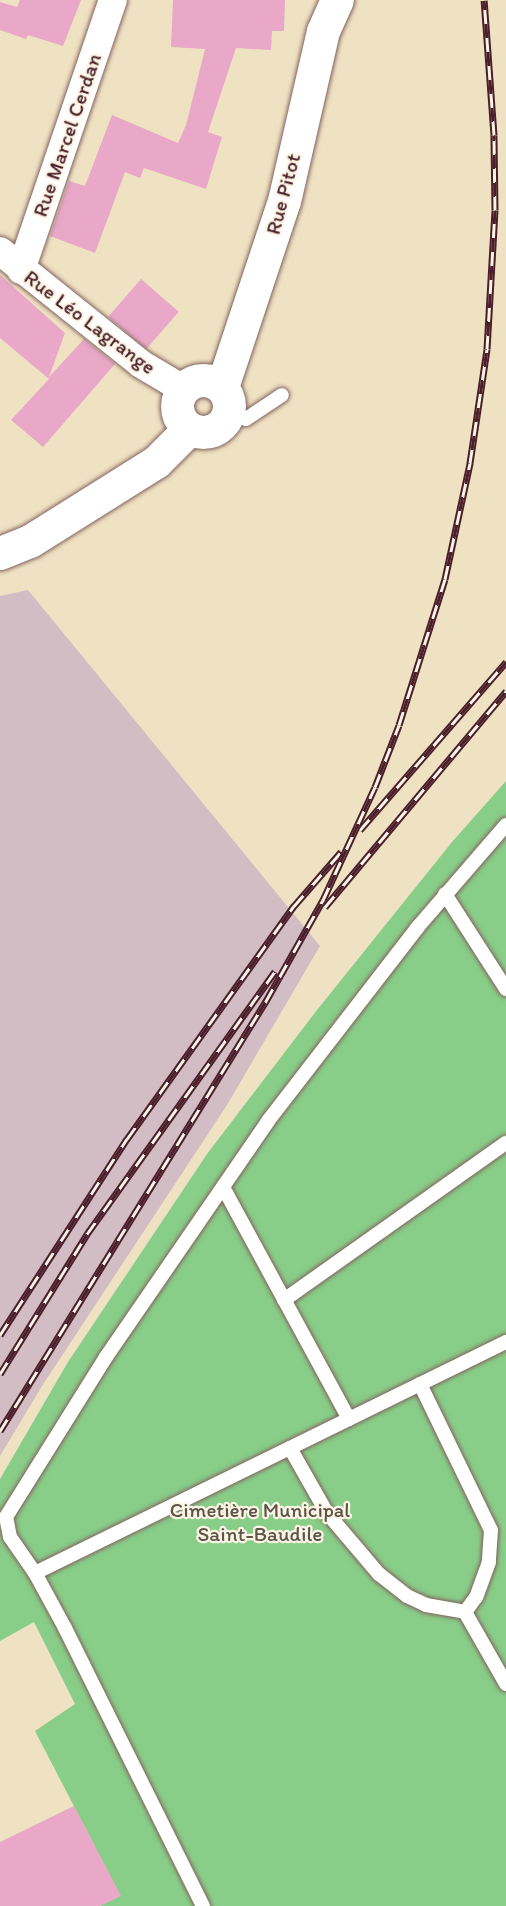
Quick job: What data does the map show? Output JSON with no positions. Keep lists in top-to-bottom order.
{
  "streets": {
    "street": ["Rue Marcel Cerdan", "Rue Pitot", "Rue Léo Lagrange"]
  },
  "crossings": [
    ["Rue Marcel Cerdan", "Rue Léo Lagrange"],
    ["Rue Pitot", "Rue Léo Lagrange"]
  ],
  "parks": ["Cimetière Municipal Saint-Baudile"]
}
